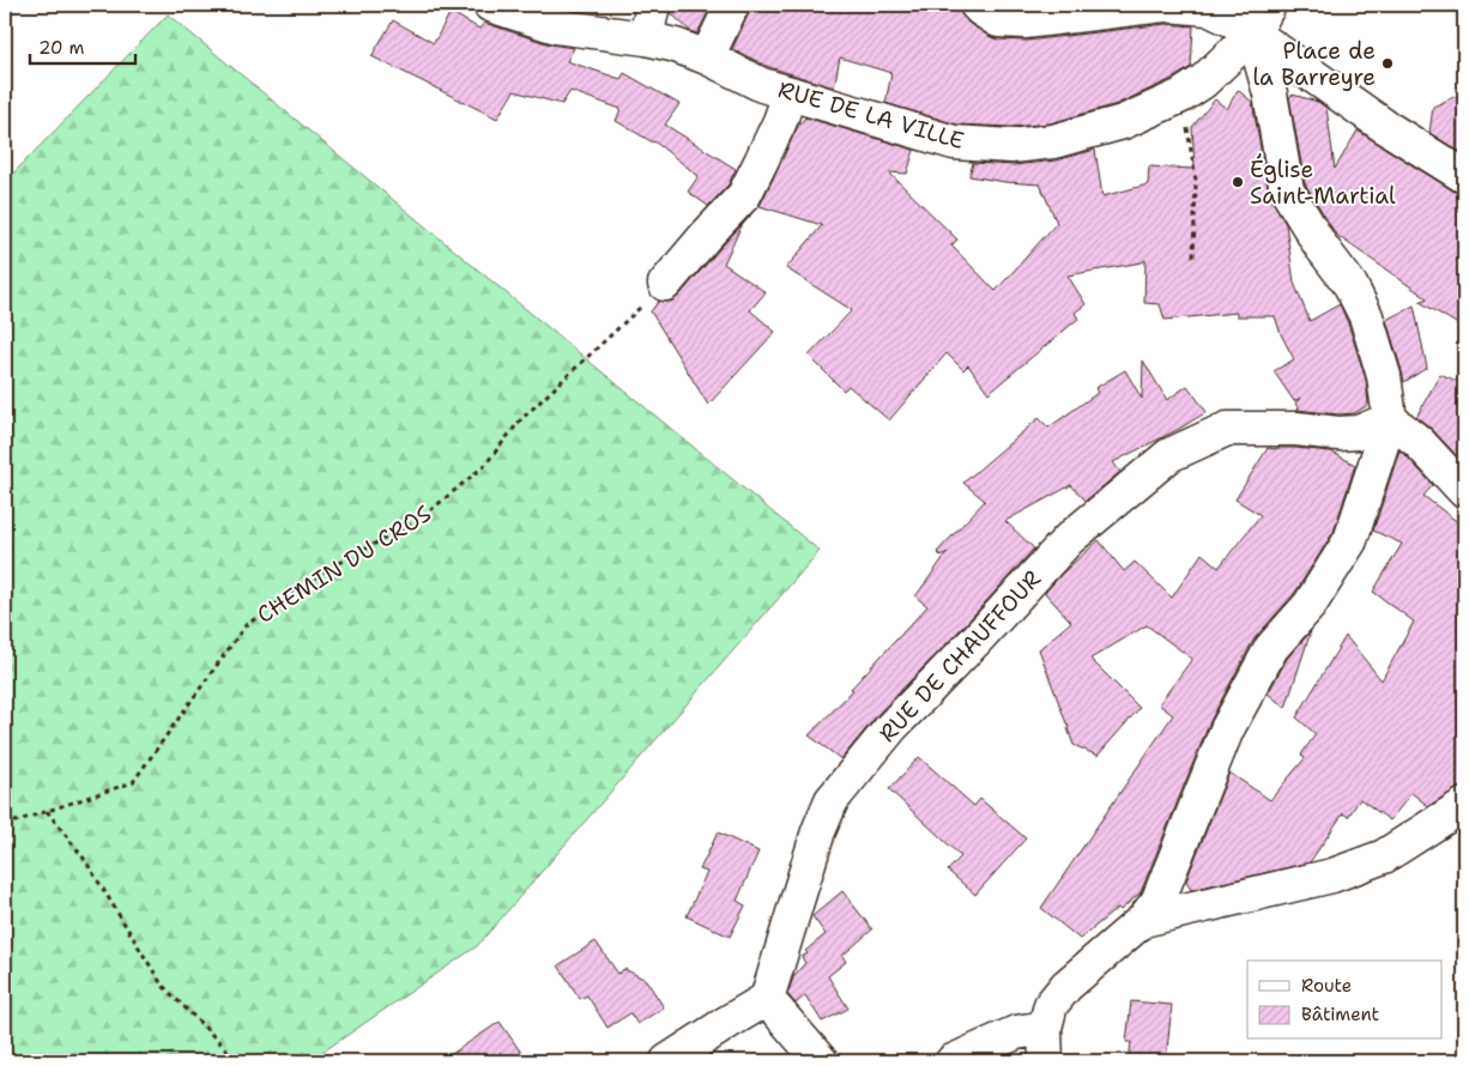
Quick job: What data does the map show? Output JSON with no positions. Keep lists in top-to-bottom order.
{
  "streets": {
    "street": ["RUE DE LA VILLE", "RUE DE CHAUFFOUR"],
    "path": ["CHEMIN DU CROS"]
  },
  "places": ["Place de la Barreyre", "Église Saint-Martial"],
  "legend": ["Route", "Bâtiment"],
  "scale_bar": "20 m"
}
